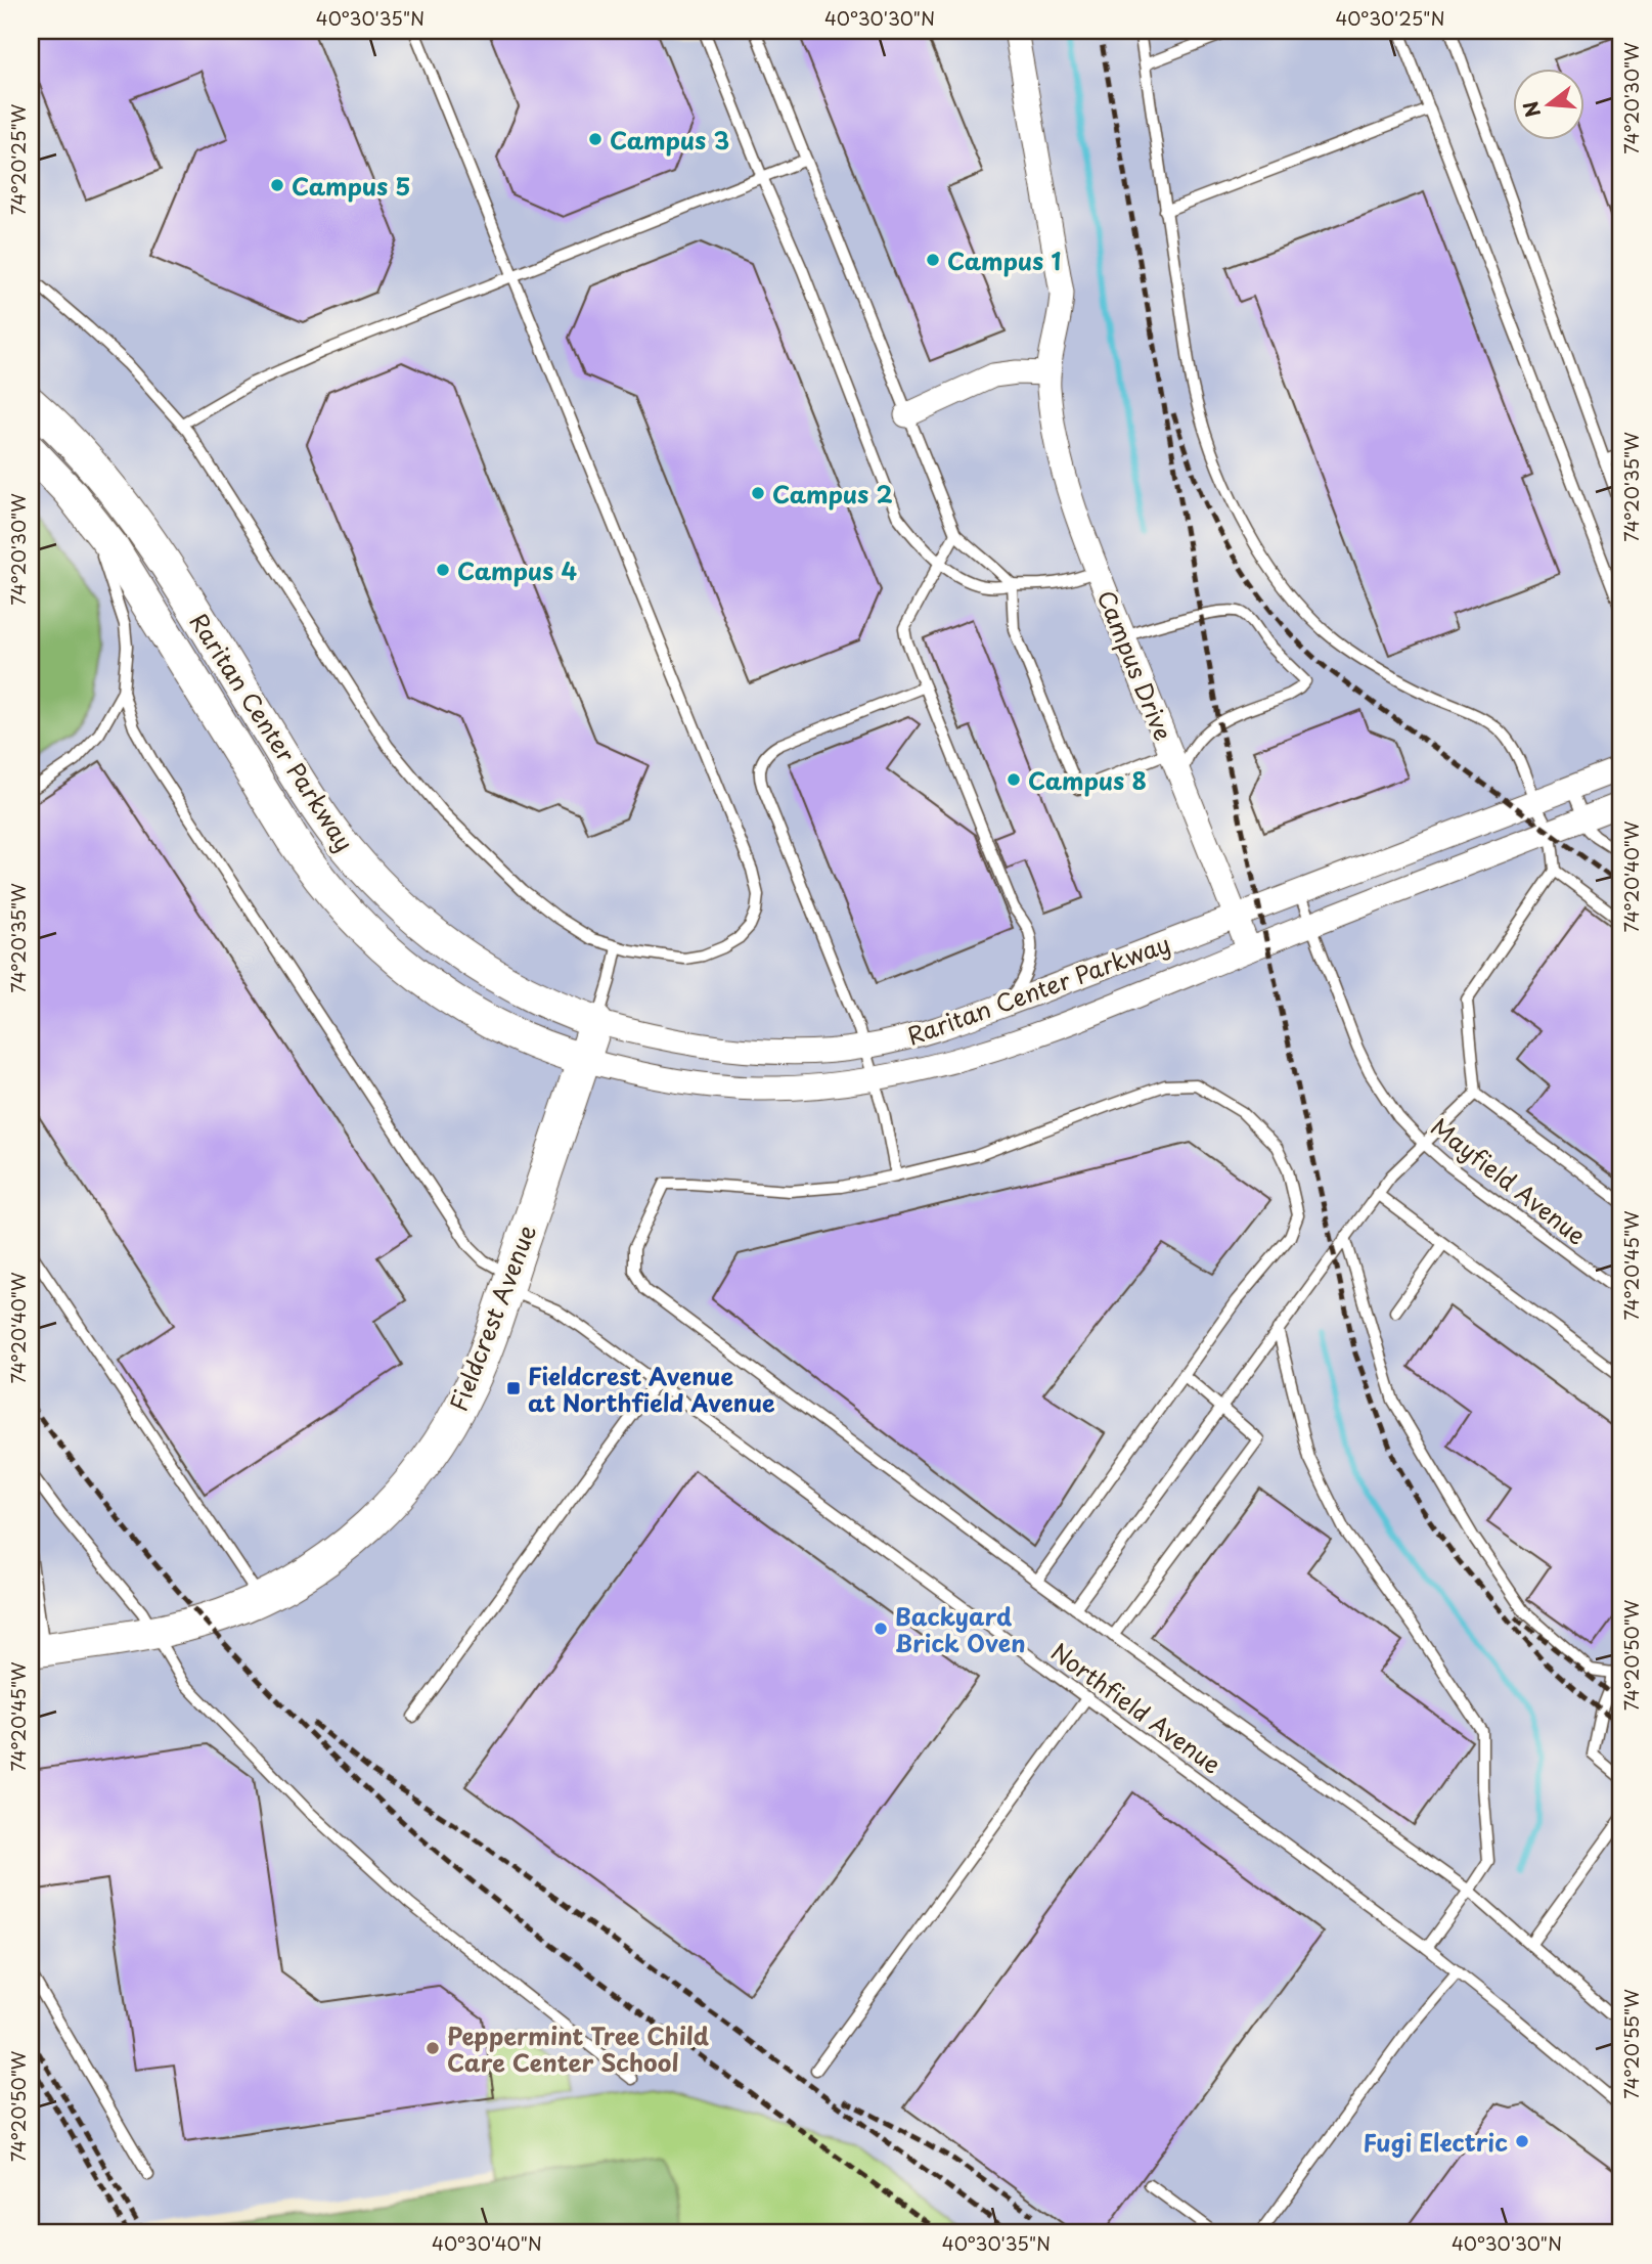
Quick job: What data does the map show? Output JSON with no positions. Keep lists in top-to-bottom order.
{
  "streets": {
    "street": ["Campus Drive", "Raritan Center Parkway", "Fieldcrest Avenue"],
    "lane": ["Mayfield Avenue", "Northfield Avenue"]
  },
  "crossings": [
    ["Campus Drive", "Raritan Center Parkway"],
    ["Raritan Center Parkway", "Mayfield Avenue"],
    ["Raritan Center Parkway", "Fieldcrest Avenue"],
    ["Fieldcrest Avenue", "Northfield Avenue"]
  ],
  "places": {
    "other": [
      "Campus 3",
      "Campus 5",
      "Campus 1",
      "Campus 2",
      "Campus 4",
      "Campus 8",
      "Backyard Brick Oven",
      "Peppermint Tree Child Care Center School",
      "Fugi Electric"
    ],
    "transit": ["Fieldcrest Avenue at Northfield Avenue"]
  },
  "north": "left",
  "coordinates": [
    "40°30'35\"N",
    "40°30'30\"N",
    "40°30'25\"N",
    "74°20'30\"W",
    "74°20'25\"W",
    "74°20'35\"W",
    "74°20'40\"W",
    "74°20'45\"W",
    "74°20'50\"W",
    "74°20'55\"W",
    "40°30'40\"N"
  ]
}
